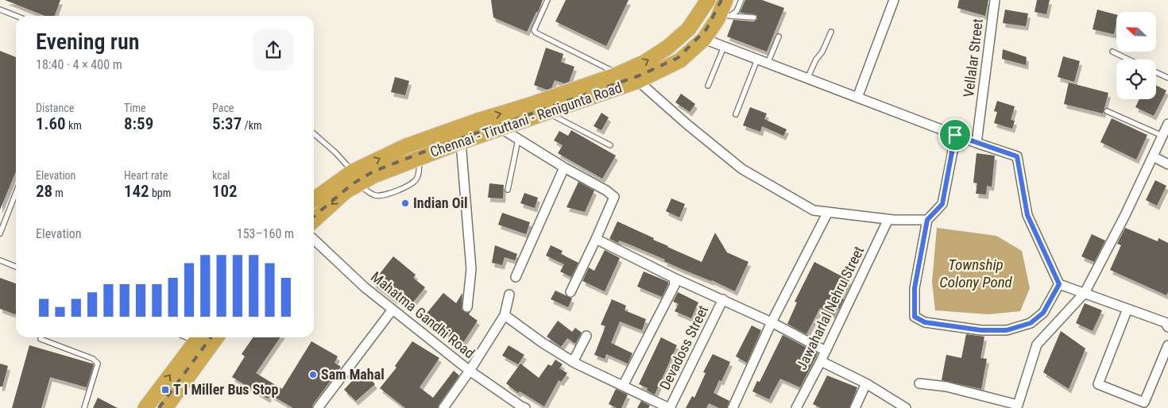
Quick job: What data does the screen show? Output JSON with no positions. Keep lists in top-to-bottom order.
{
  "streets": {
    "highway": ["Chennai - Tiruttani - Renigunta Road"],
    "street": [
      "Vellalar Street",
      "Jawaharlal Nehru Street",
      "Mahatma Gandhi Road",
      "Devadoss Street"
    ]
  },
  "water": ["Township Colony Pond"],
  "places": {
    "other": ["Indian Oil", "Sam Mahal"],
    "transit": ["T I Miller Bus Stop"]
  },
  "north": "top left",
  "page": {
    "heading": ["Evening run", "18:40 · 4 × 400 m"],
    "stats": [
      ["Distance", "1.60 km"],
      ["Time", "8:59"],
      ["Pace", "5:37 /km"],
      ["Elevation", "28 m"],
      ["Heart rate", "142 bpm"],
      ["kcal", "102"]
    ],
    "chart": ["Elevation", "153–160 m"]
  }
}
